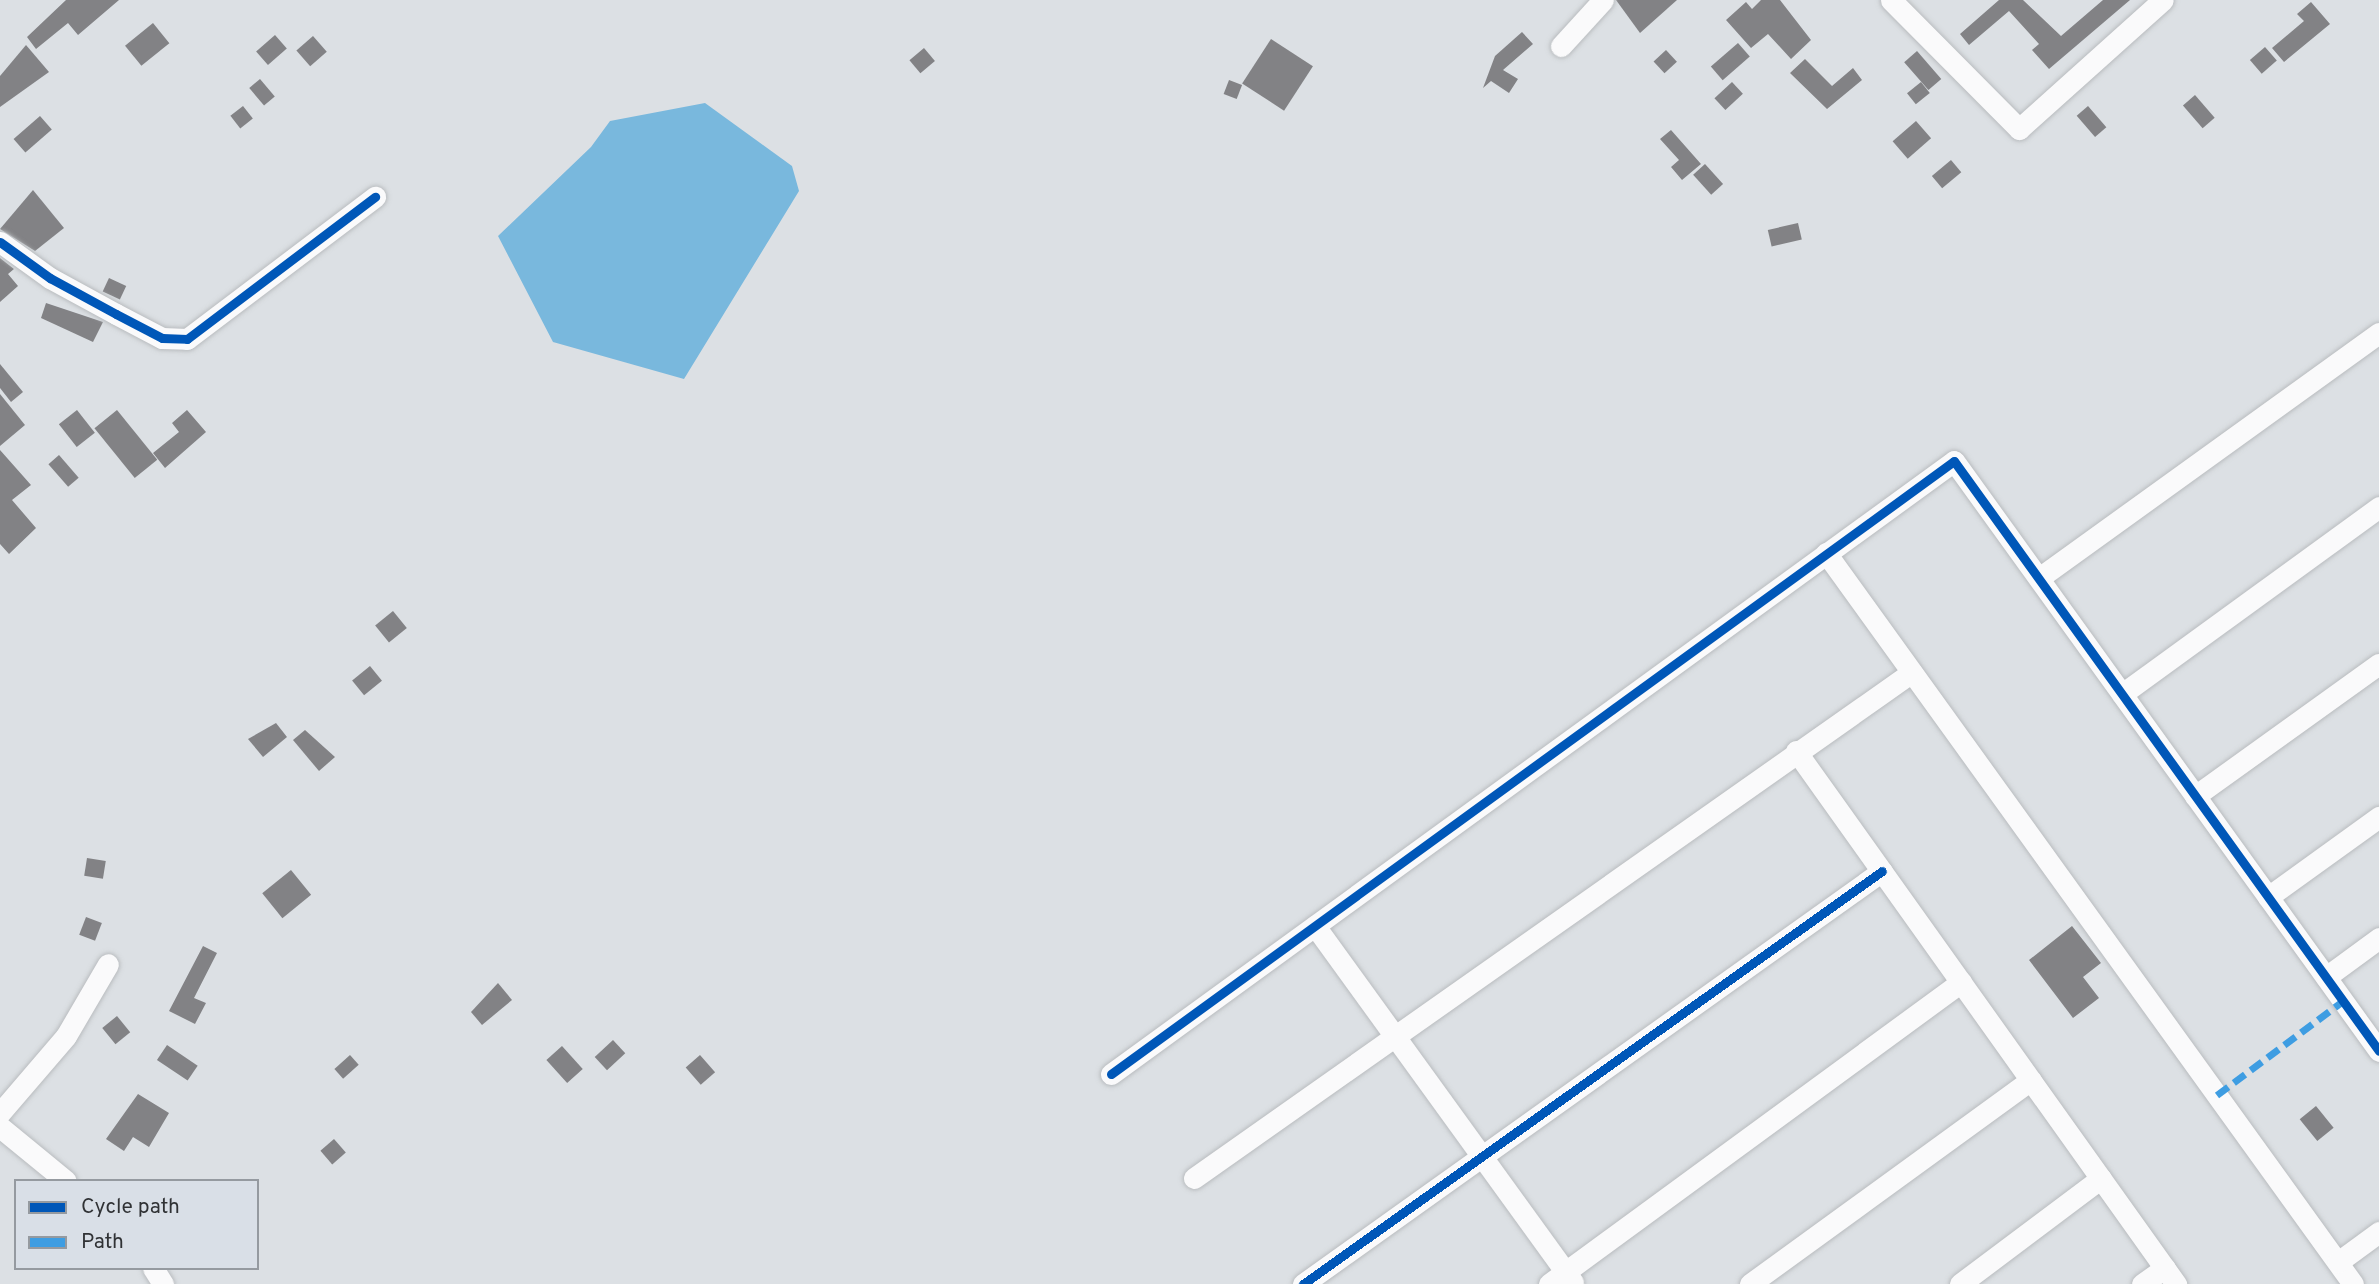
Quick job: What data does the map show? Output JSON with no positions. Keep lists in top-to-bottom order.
{
  "legend": ["Cycle path", "Path"]
}
